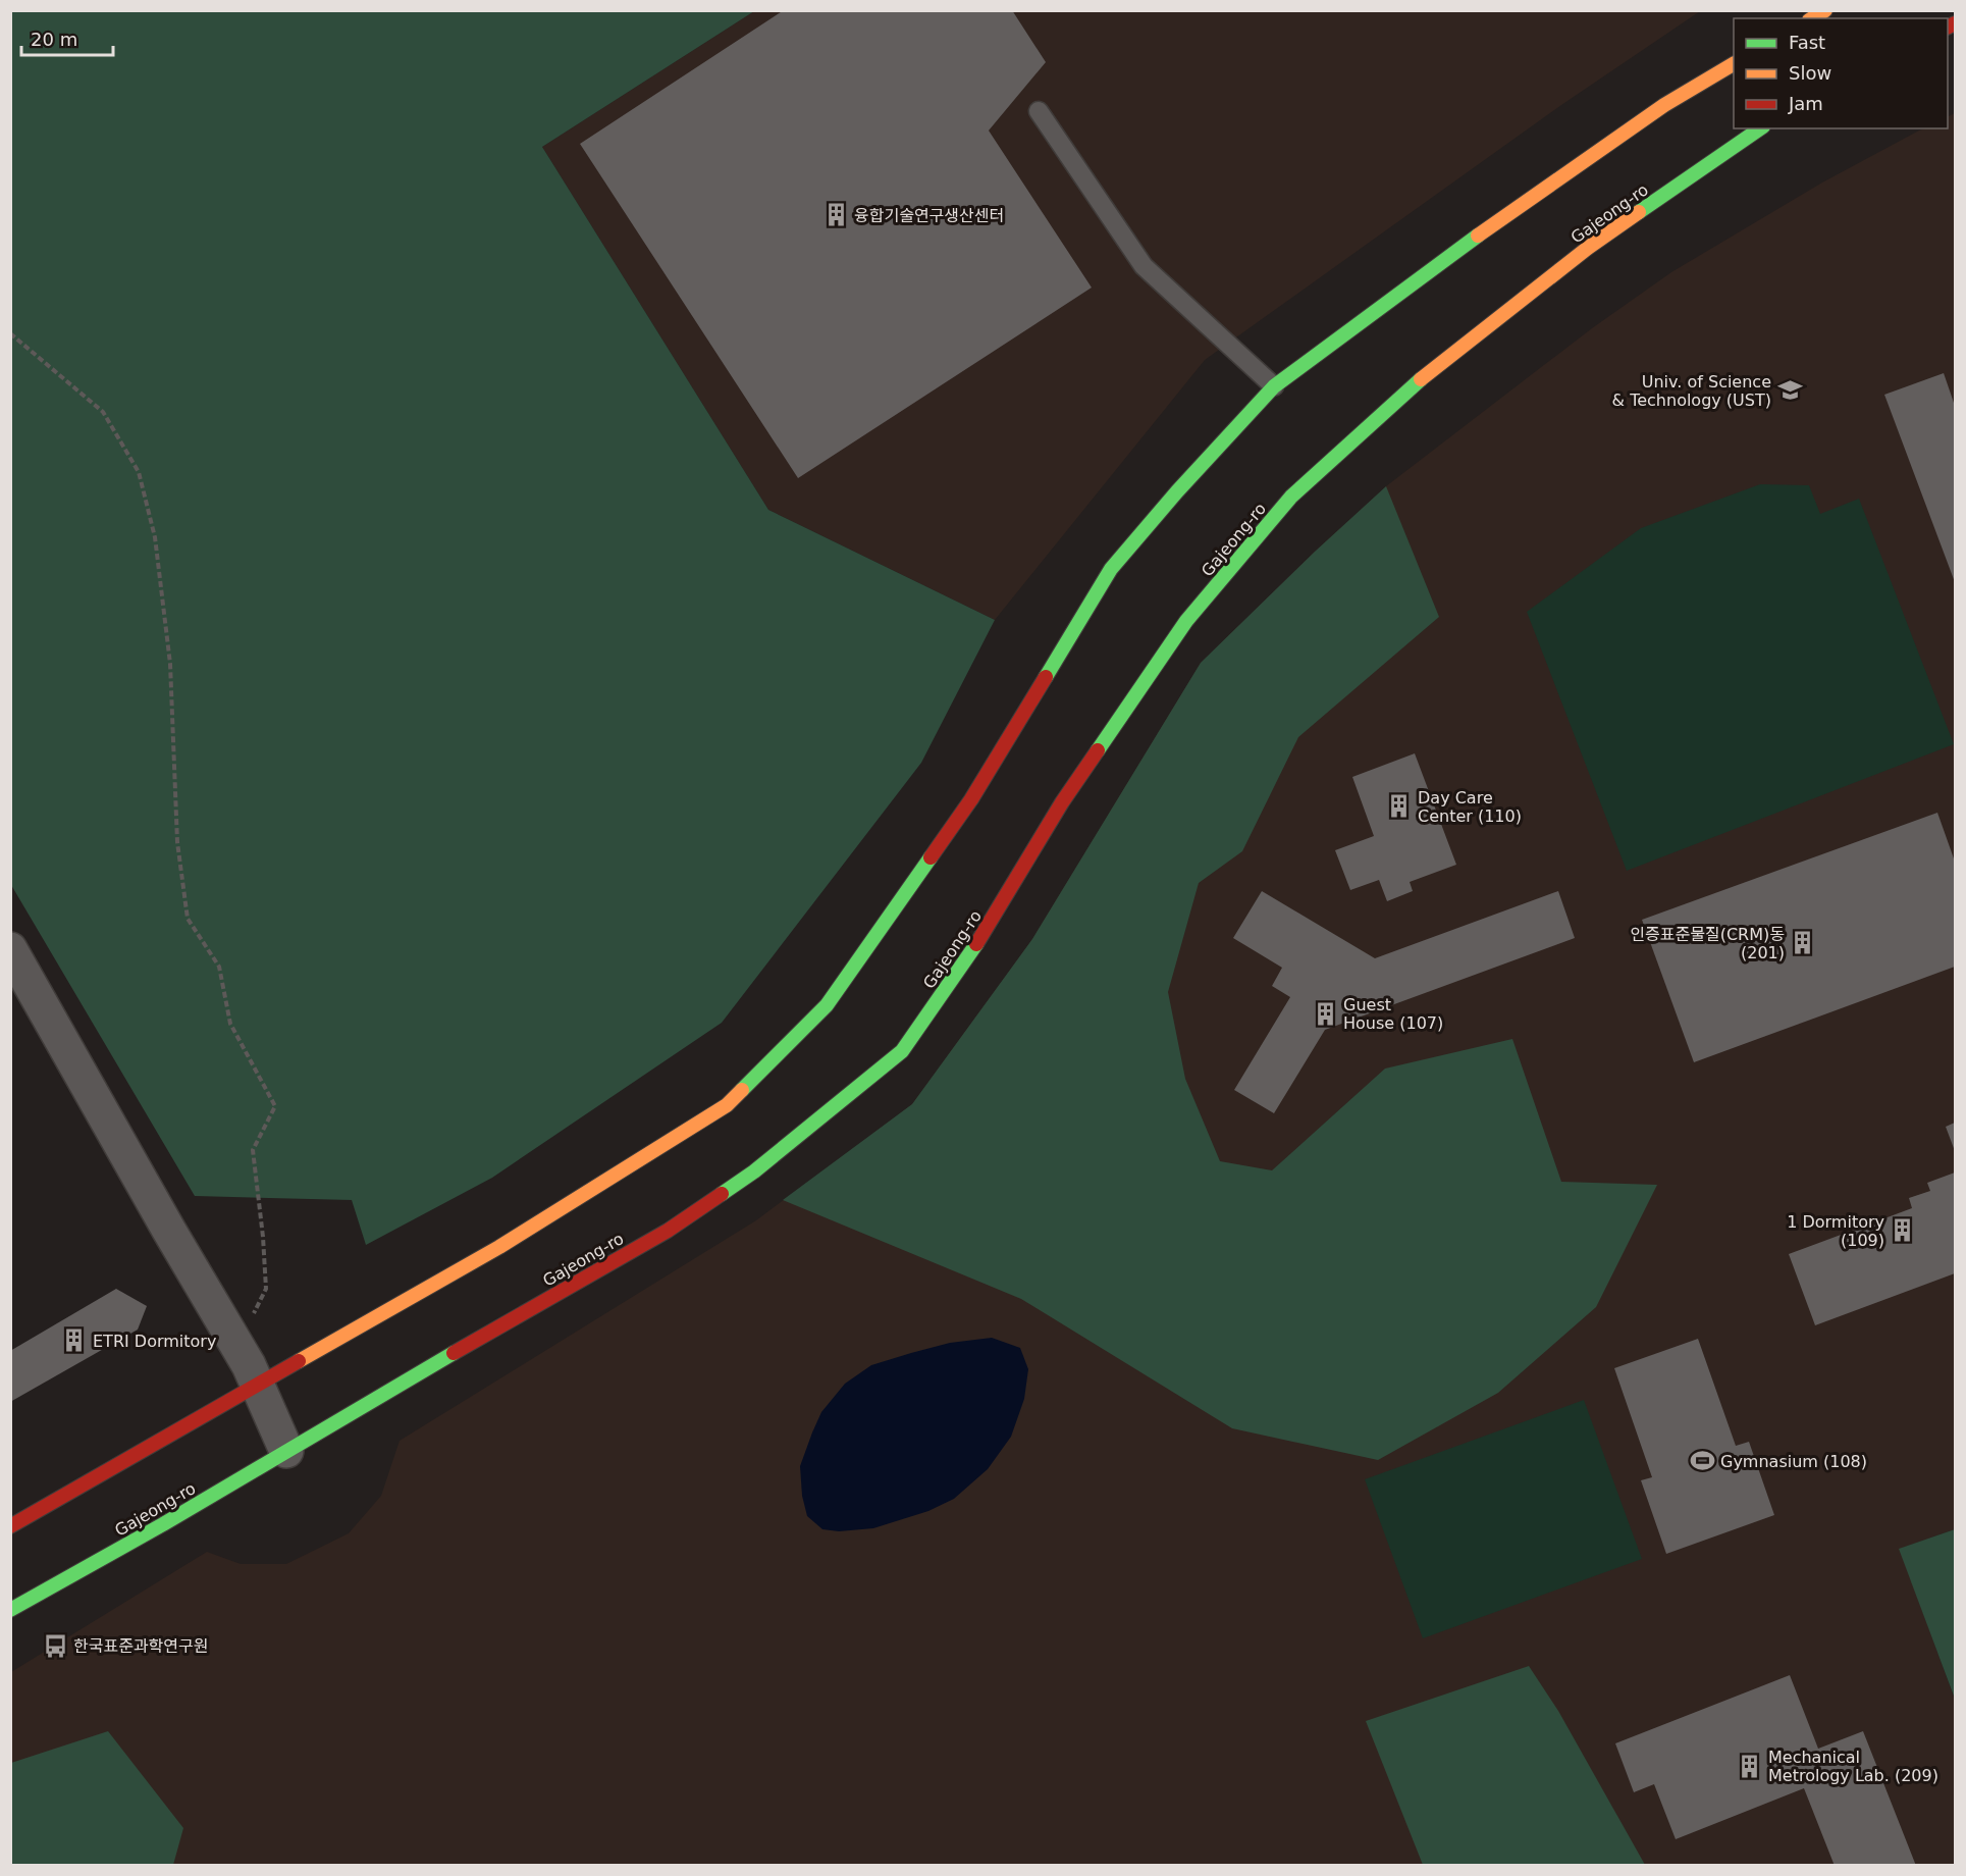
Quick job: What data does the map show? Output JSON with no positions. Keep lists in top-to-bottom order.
{
  "streets": {
    "main road": ["Gajeong-ro"]
  },
  "places": {
    "building": [
      "융합기술연구생산센터",
      "Day Care Center (110)",
      "인증표준물질(CRM)동 (201)",
      "Guest House (107)",
      "1 Dormitory (109)",
      "ETRI Dormitory",
      "Mechanical Metrology Lab. (209)"
    ],
    "school or university": ["Univ. of Science & Technology (UST)"],
    "sports": ["Gymnasium (108)"],
    "bus stop": ["한국표준과학연구원"]
  },
  "legend": ["Fast", "Slow", "Jam"],
  "scale_bar": "20 m"
}
